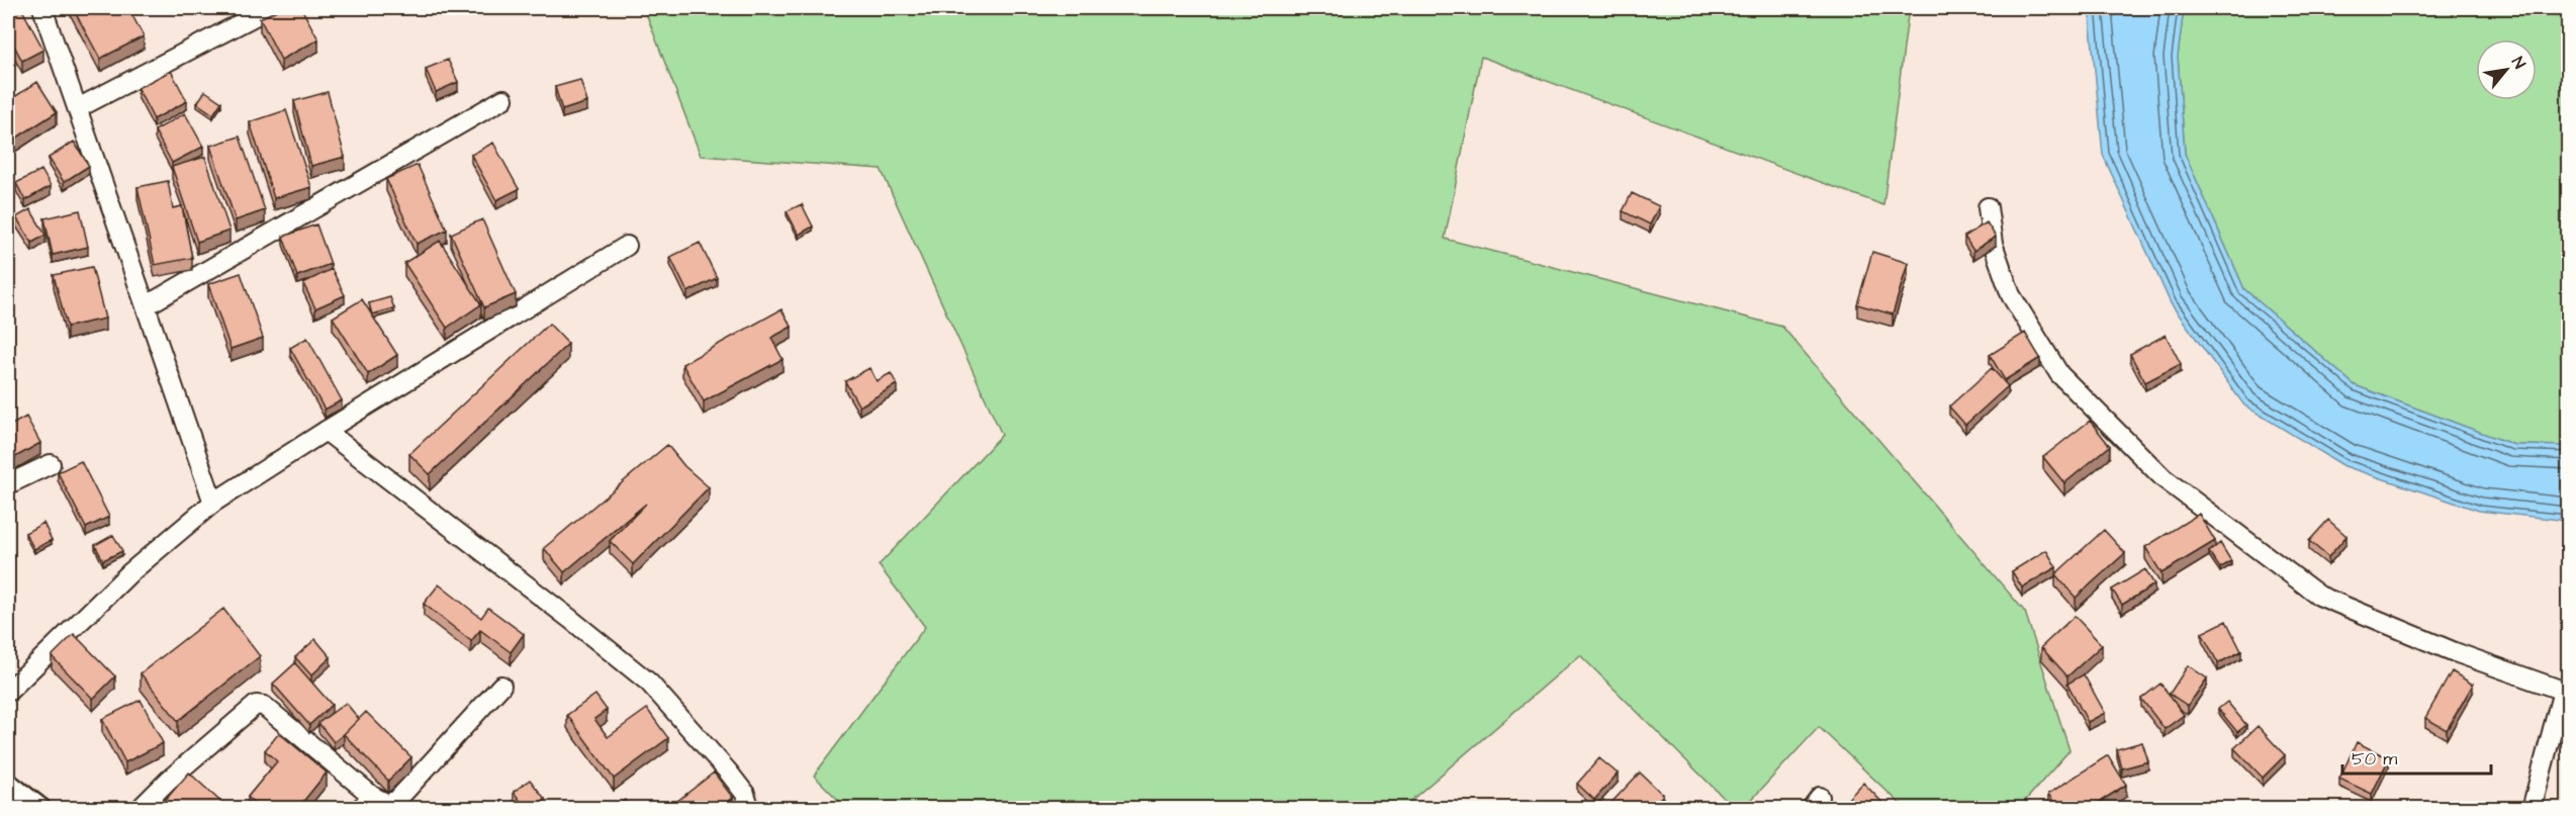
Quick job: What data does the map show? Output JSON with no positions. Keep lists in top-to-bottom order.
{
  "scale_bar": "50 m",
  "north": "top right"
}
